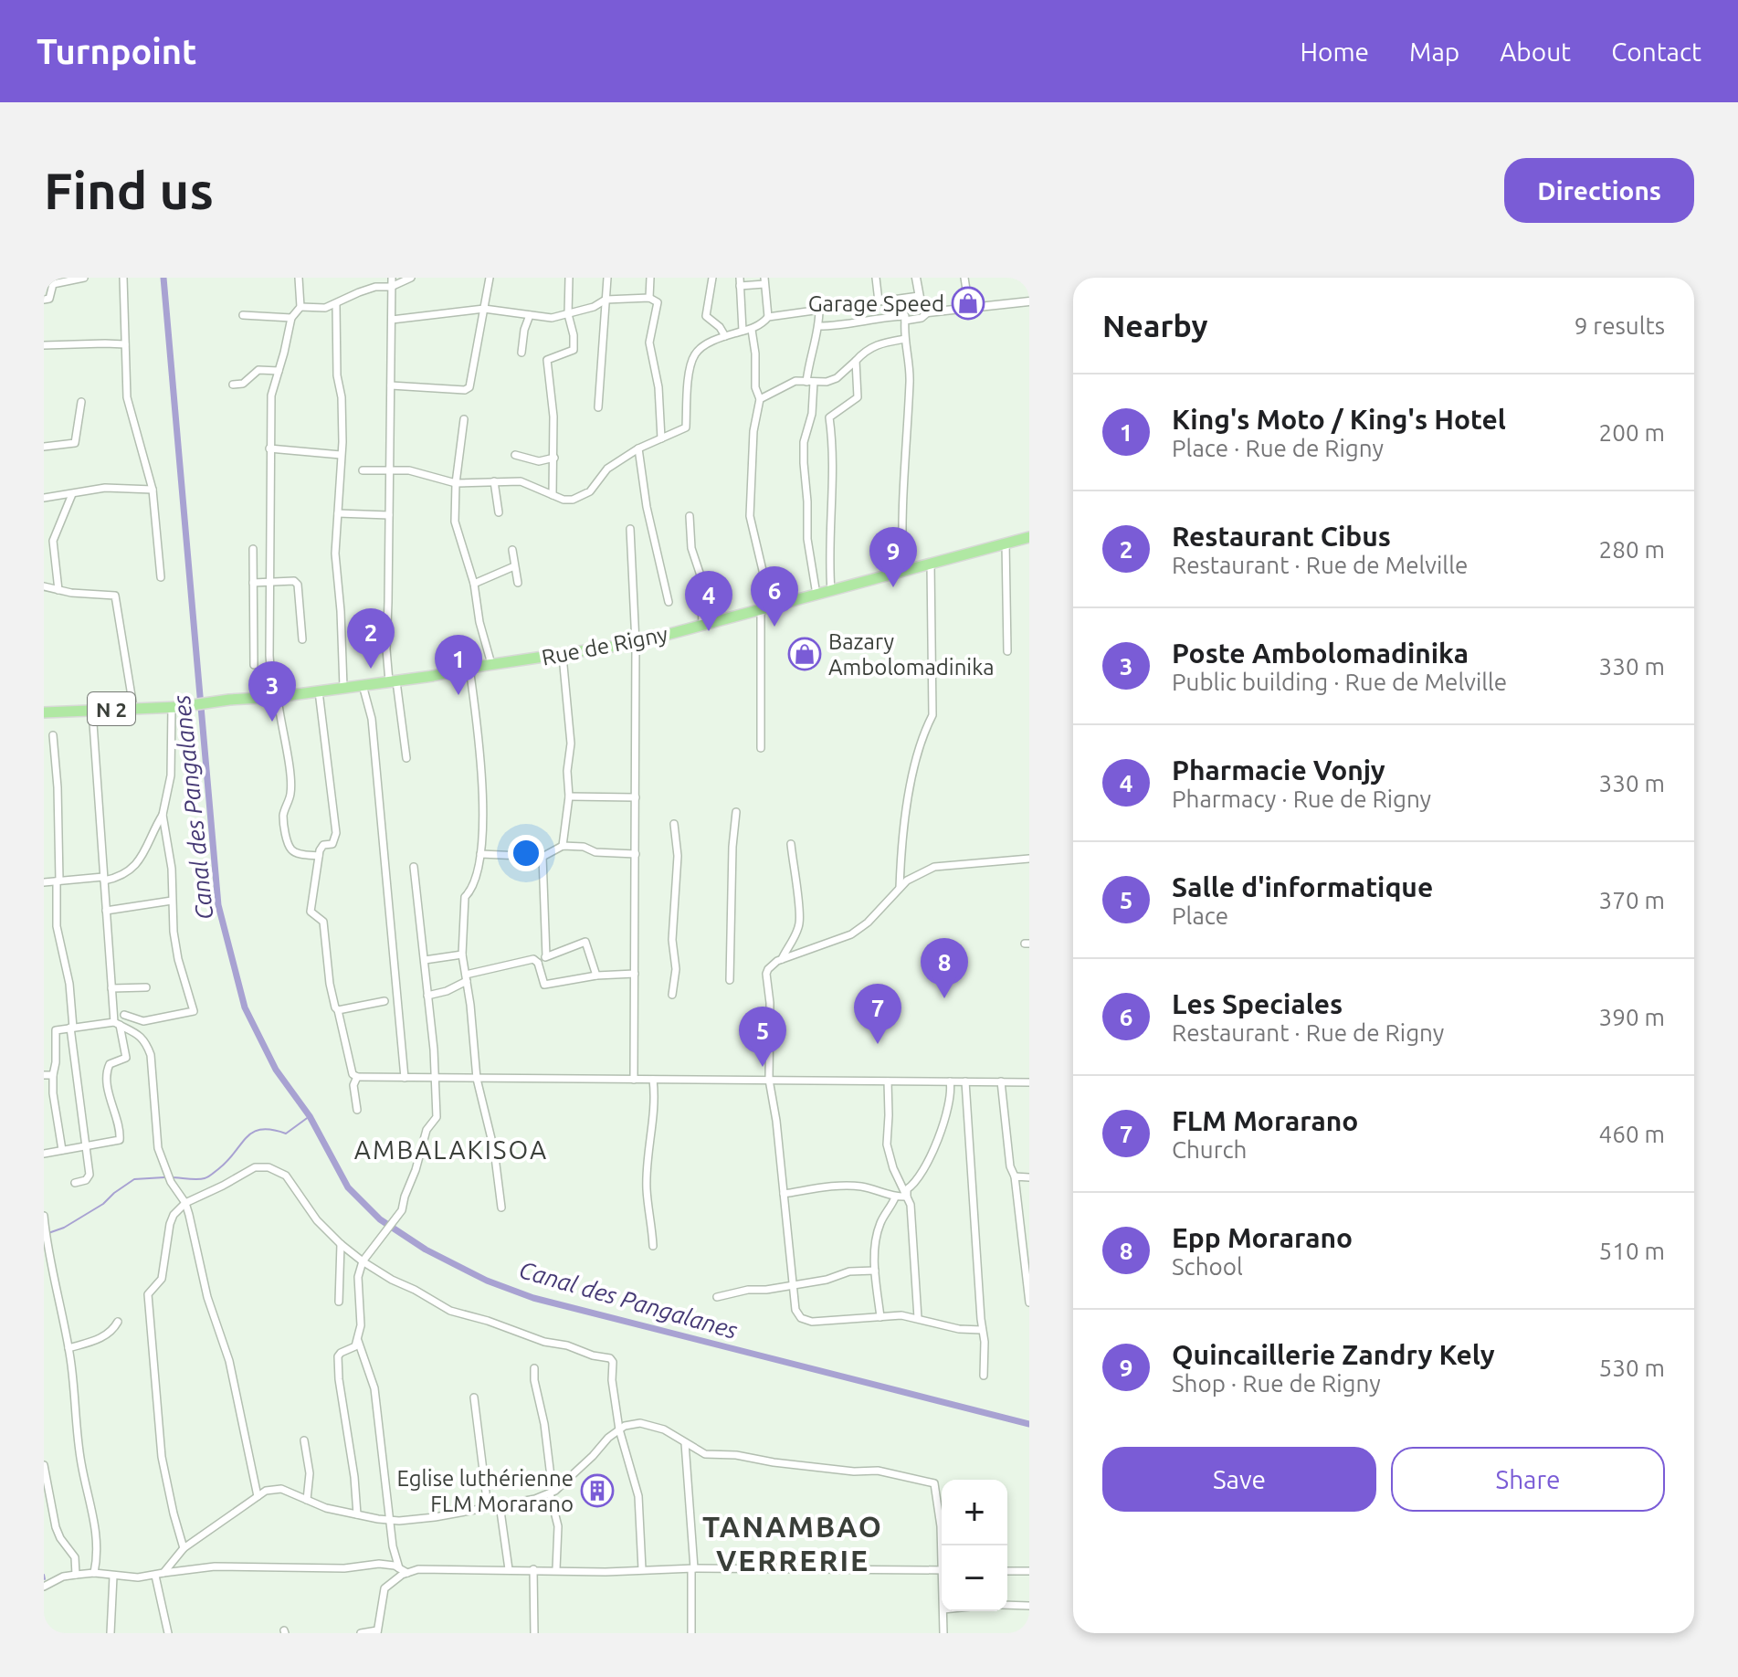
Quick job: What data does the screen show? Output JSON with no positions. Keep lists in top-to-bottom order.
{
  "streets": {
    "main road": ["Rue de Rigny", "N 2"]
  },
  "crossings": [
    ["Rue de Rigny", "N 2"]
  ],
  "districts": ["AMBALAKISOA", "TANAMBAO VERRERIE"],
  "water": ["Canal des Pangalanes"],
  "places": {
    "shop": ["Garage Speed", "Bazary Ambolomadinika"],
    "building": ["Eglise luthérienne FLM Morarano"]
  },
  "page": {
    "header": "Turnpoint",
    "nav": [
      "Home",
      "Map",
      "About",
      "Contact"
    ],
    "buttons": [
      "Directions",
      ["Save", "Share"]
    ],
    "title": "Find us",
    "heading": ["Nearby", "9 results"],
    "list": [
      {
        "mark": "1",
        "name": "King's Moto / King's Hotel",
        "note": "Place · Rue de Rigny",
        "value": "200 m"
      },
      {
        "mark": "2",
        "name": "Restaurant Cibus",
        "note": "Restaurant · Rue de Melville",
        "value": "280 m"
      },
      {
        "mark": "3",
        "name": "Poste Ambolomadinika",
        "note": "Public building · Rue de Melville",
        "value": "330 m"
      },
      {
        "mark": "4",
        "name": "Pharmacie Vonjy",
        "note": "Pharmacy · Rue de Rigny",
        "value": "330 m"
      },
      {
        "mark": "5",
        "name": "Salle d'informatique",
        "note": "Place",
        "value": "370 m"
      },
      {
        "mark": "6",
        "name": "Les Speciales",
        "note": "Restaurant · Rue de Rigny",
        "value": "390 m"
      },
      {
        "mark": "7",
        "name": "FLM Morarano",
        "note": "Church",
        "value": "460 m"
      },
      {
        "mark": "8",
        "name": "Epp Morarano",
        "note": "School",
        "value": "510 m"
      },
      {
        "mark": "9",
        "name": "Quincaillerie Zandry Kely",
        "note": "Shop · Rue de Rigny",
        "value": "530 m"
      }
    ],
    "pins": [
      "9",
      "6",
      "4",
      "2",
      "1",
      "3",
      "8",
      "7",
      "5"
    ],
    "map_buttons": ["+", "−"]
  }
}
